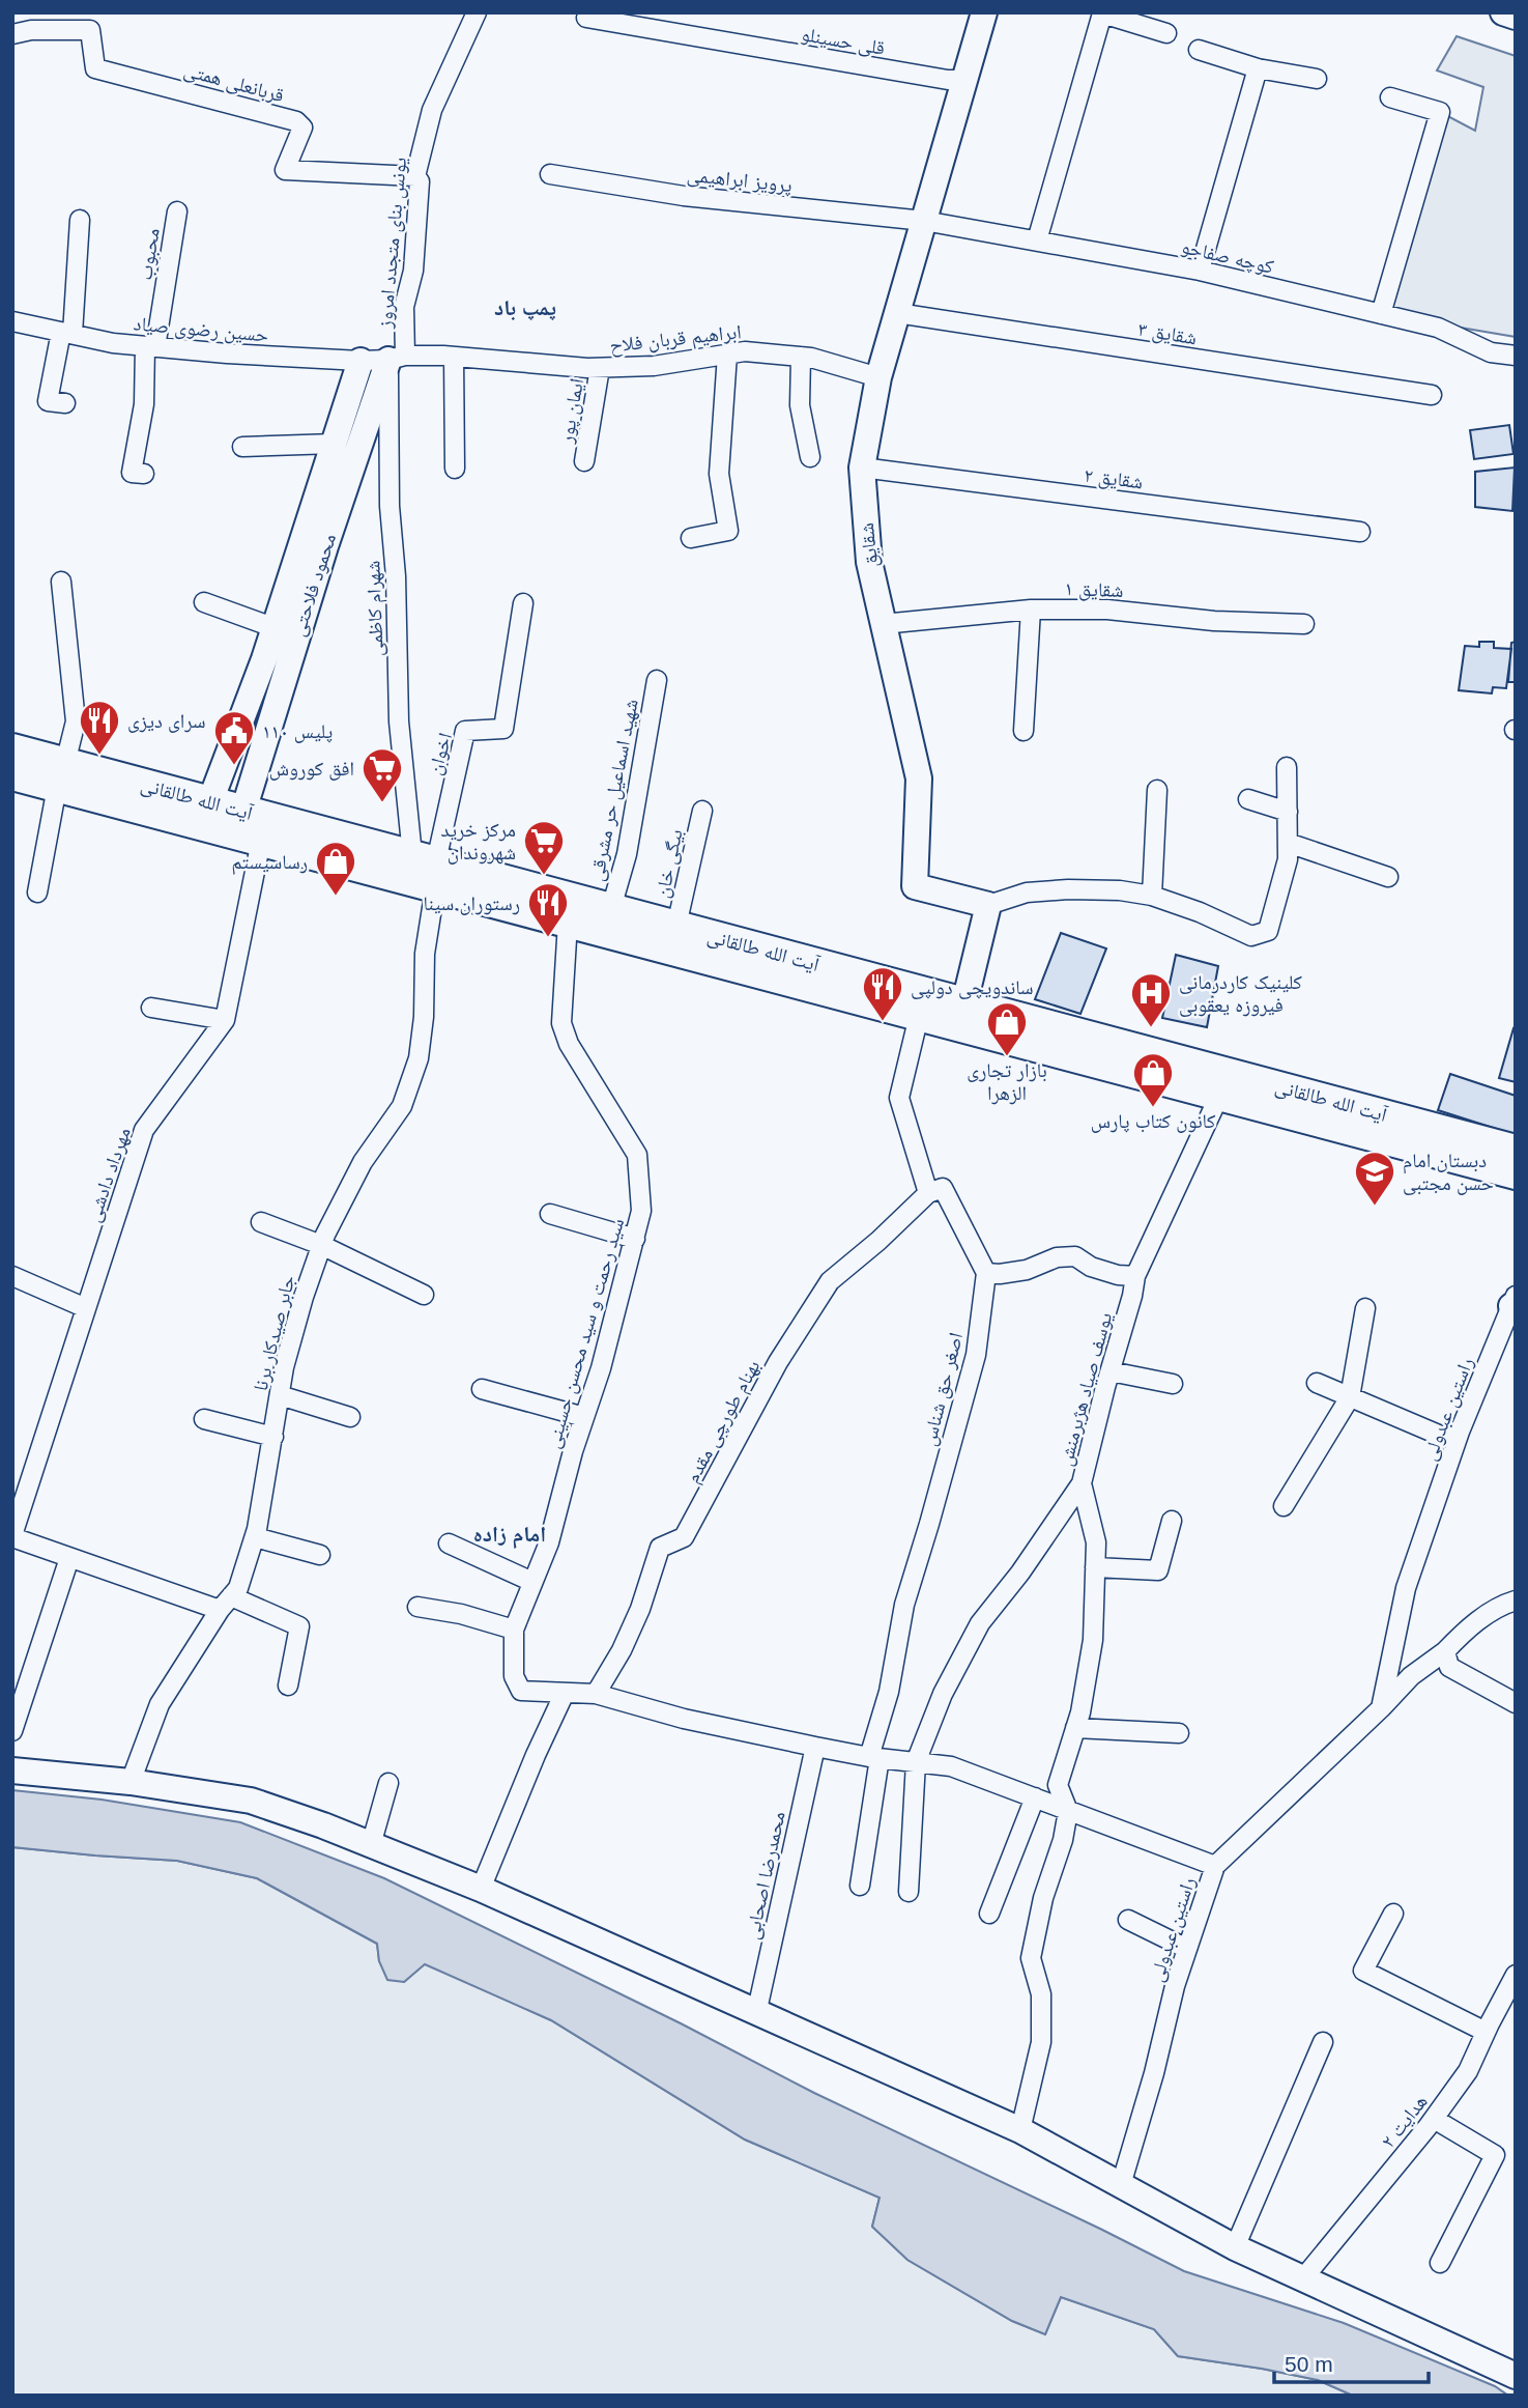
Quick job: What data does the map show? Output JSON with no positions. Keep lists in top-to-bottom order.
{
  "streets": {
    "main road": ["آیت الله طالقانی"],
    "street": [
      "قلی حسینلو",
      "قربانعلی همتی",
      "پرویز ابراهیمی",
      "یونس بنای متجدد امروز",
      "محبوب",
      "کوچه صفاجو",
      "حسین رضوی صیاد",
      "شقایق ۳",
      "ابراهیم قربان فلاح",
      "ایمان پور",
      "شقایق ۲",
      "شقایق",
      "محمود فلاحتی",
      "شقایق ۱",
      "شهرام کاظمی",
      "اخوان",
      "شهید اسماعیل حر مشرقی",
      "بیگی خان",
      "مهرداد دادشی",
      "جابر صیدکار برنا",
      "سید رحمت و سید محسن حسینی",
      "اصغر حق شناس",
      "یوسف صیاد هژبرمنش",
      "راستین عبدولی",
      "بهنام طورچی مقدم",
      "محمدرضا اصحابی",
      "هدایت ۲"
    ]
  },
  "crossings": [
    ["قلی حسینلو", "شقایق"],
    ["قربانعلی همتی", "یونس بنای متجدد امروز"],
    ["پرویز ابراهیمی", "کوچه صفاجو"],
    ["پرویز ابراهیمی", "شقایق"],
    ["یونس بنای متجدد امروز", "حسین رضوی صیاد"],
    ["یونس بنای متجدد امروز", "ابراهیم قربان فلاح"],
    ["یونس بنای متجدد امروز", "محمود فلاحتی"],
    ["یونس بنای متجدد امروز", "شهرام کاظمی"],
    ["محبوب", "حسین رضوی صیاد"],
    ["کوچه صفاجو", "شقایق"],
    ["حسین رضوی صیاد", "ابراهیم قربان فلاح"],
    ["حسین رضوی صیاد", "محمود فلاحتی"],
    ["حسین رضوی صیاد", "شهرام کاظمی"],
    ["شقایق ۳", "شقایق"],
    ["ابراهیم قربان فلاح", "ایمان پور"],
    ["ابراهیم قربان فلاح", "شقایق"],
    ["ابراهیم قربان فلاح", "محمود فلاحتی"],
    ["ابراهیم قربان فلاح", "شهرام کاظمی"],
    ["شقایق ۲", "شقایق"],
    ["شقایق", "شقایق ۱"],
    ["محمود فلاحتی", "شهرام کاظمی"],
    ["محمود فلاحتی", "آیت الله طالقانی"],
    ["محمود فلاحتی", "مهرداد دادشی"],
    ["شهرام کاظمی", "اخوان"],
    ["شهرام کاظمی", "آیت الله طالقانی"],
    ["شهرام کاظمی", "جابر صیدکار برنا"],
    ["اخوان", "آیت الله طالقانی"],
    ["اخوان", "جابر صیدکار برنا"],
    ["شهید اسماعیل حر مشرقی", "آیت الله طالقانی"],
    ["آیت الله طالقانی", "بیگی خان"],
    ["آیت الله طالقانی", "مهرداد دادشی"],
    ["آیت الله طالقانی", "جابر صیدکار برنا"],
    ["آیت الله طالقانی", "سید رحمت و سید محسن حسینی"],
    ["آیت الله طالقانی", "یوسف صیاد هژبرمنش"],
    ["سید رحمت و سید محسن حسینی", "اصغر حق شناس"],
    ["سید رحمت و سید محسن حسینی", "یوسف صیاد هژبرمنش"],
    ["سید رحمت و سید محسن حسینی", "راستین عبدولی"],
    ["سید رحمت و سید محسن حسینی", "بهنام طورچی مقدم"],
    ["سید رحمت و سید محسن حسینی", "محمدرضا اصحابی"]
  ],
  "districts": ["پمپ باد", "امام زاده"],
  "places": {
    "restaurant": ["سرای دیزی", "رستوران سینا", "ساندویچی دولپی"],
    "public building": ["پلیس ۱۱۰"],
    "supermarket": ["افق کوروش", "مرکز خرید شهروندان"],
    "shop": ["رساسیستم", "بازار تجاری الزهرا", "کانون کتاب پارس"],
    "hospital": ["کلینیک کاردرمانی فیروزه یعقوبی"],
    "school or university": ["دبستان امام حسن مجتبی"]
  },
  "scale_bar": "50 m"
}
